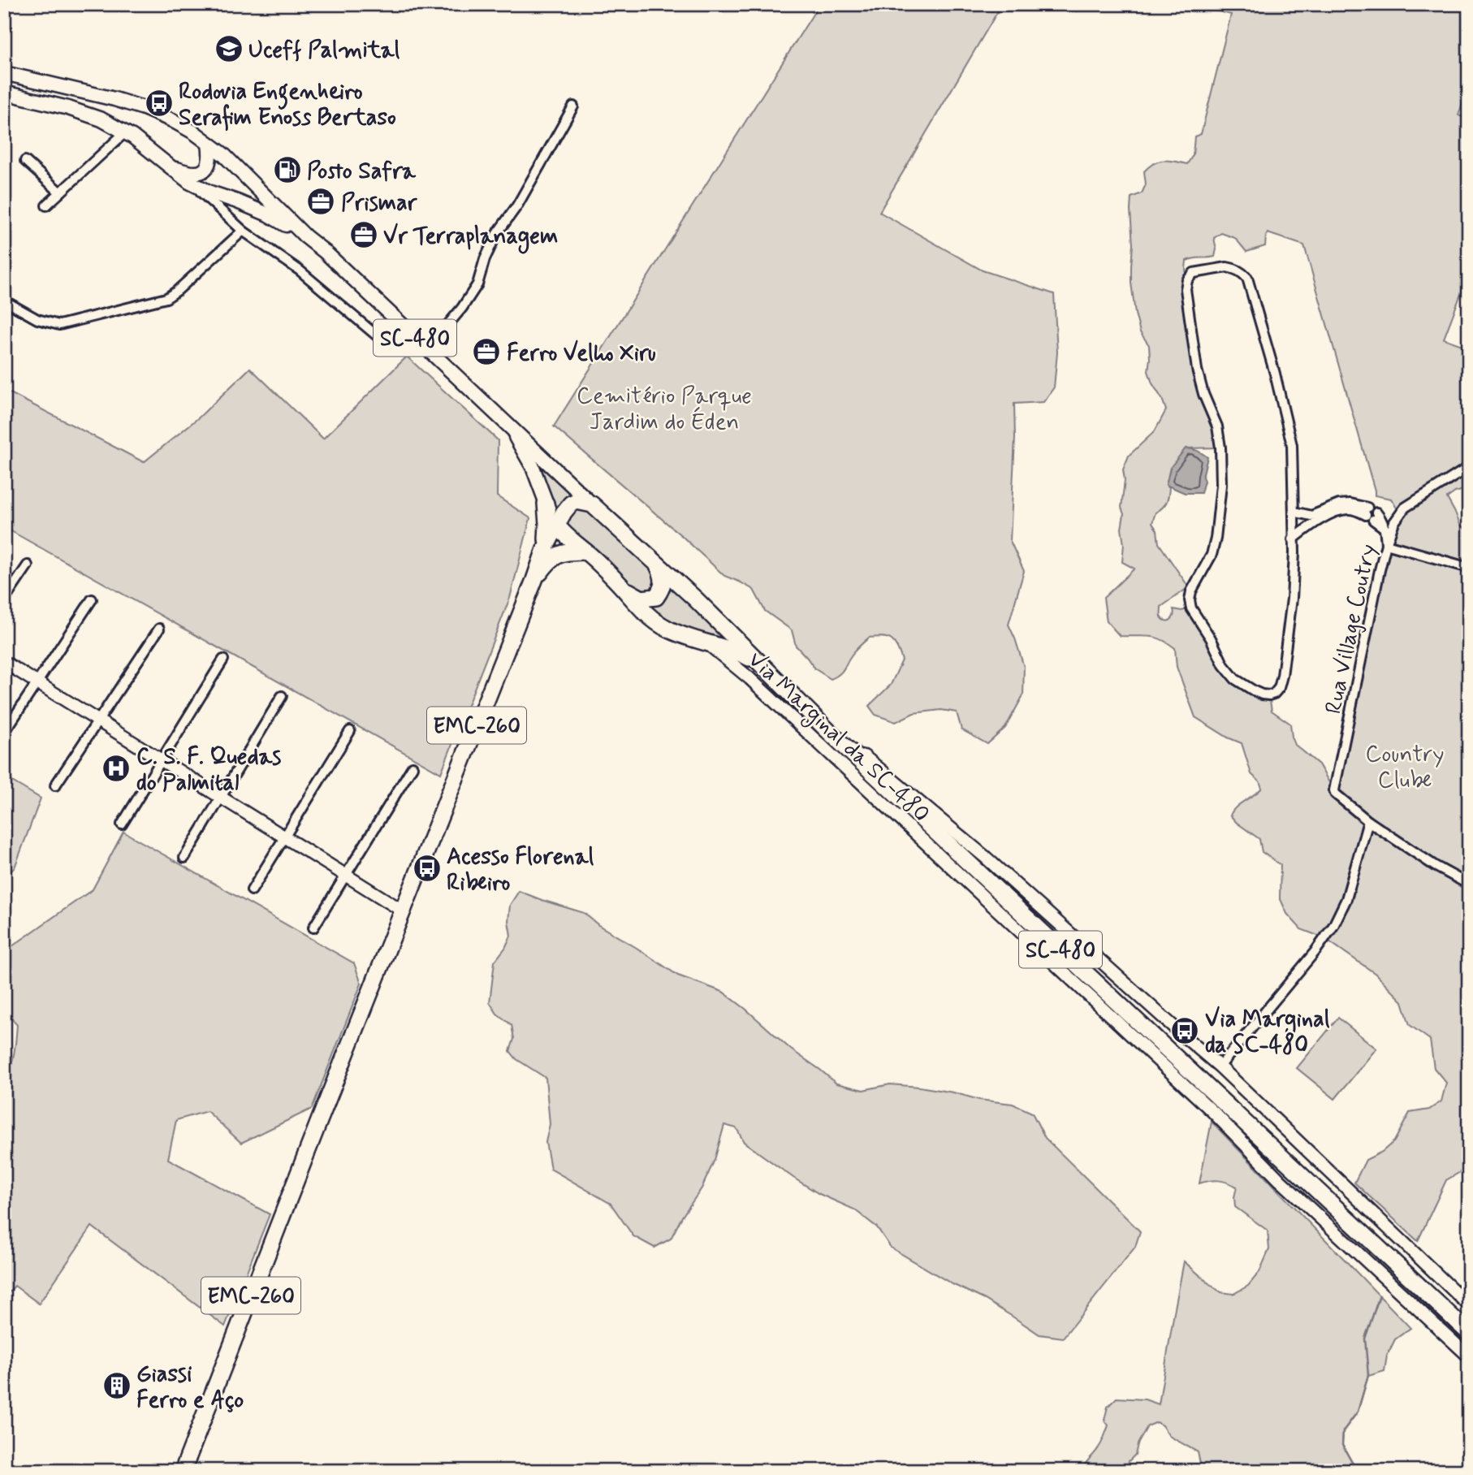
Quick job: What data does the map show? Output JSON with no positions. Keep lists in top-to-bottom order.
{
  "streets": {
    "highway": ["SC-480", "EMC-260"],
    "main road": ["Via Marginal da SC-480"],
    "street": ["Rua Village Coutry"]
  },
  "crossings": [
    ["SC-480", "EMC-260"],
    ["SC-480", "Via Marginal da SC-480"]
  ],
  "parks": ["Cemitério Parque Jardim do Éden", "Country Clube"],
  "places": {
    "school or university": ["Uceff Palmital"],
    "bus stop": ["Rodovia Engenheiro Serafim Enoss Bertaso", "Acesso Florenal Ribeiro", "Via Marginal da SC-480"],
    "fuel station": ["Posto Safra"],
    "office": ["Prismar", "Vr Terraplanagem", "Ferro Velho Xiru"],
    "hospital": ["C. S. F. Quedas do Palmital"],
    "building": ["Giassi Ferro e Aço"]
  }
}
